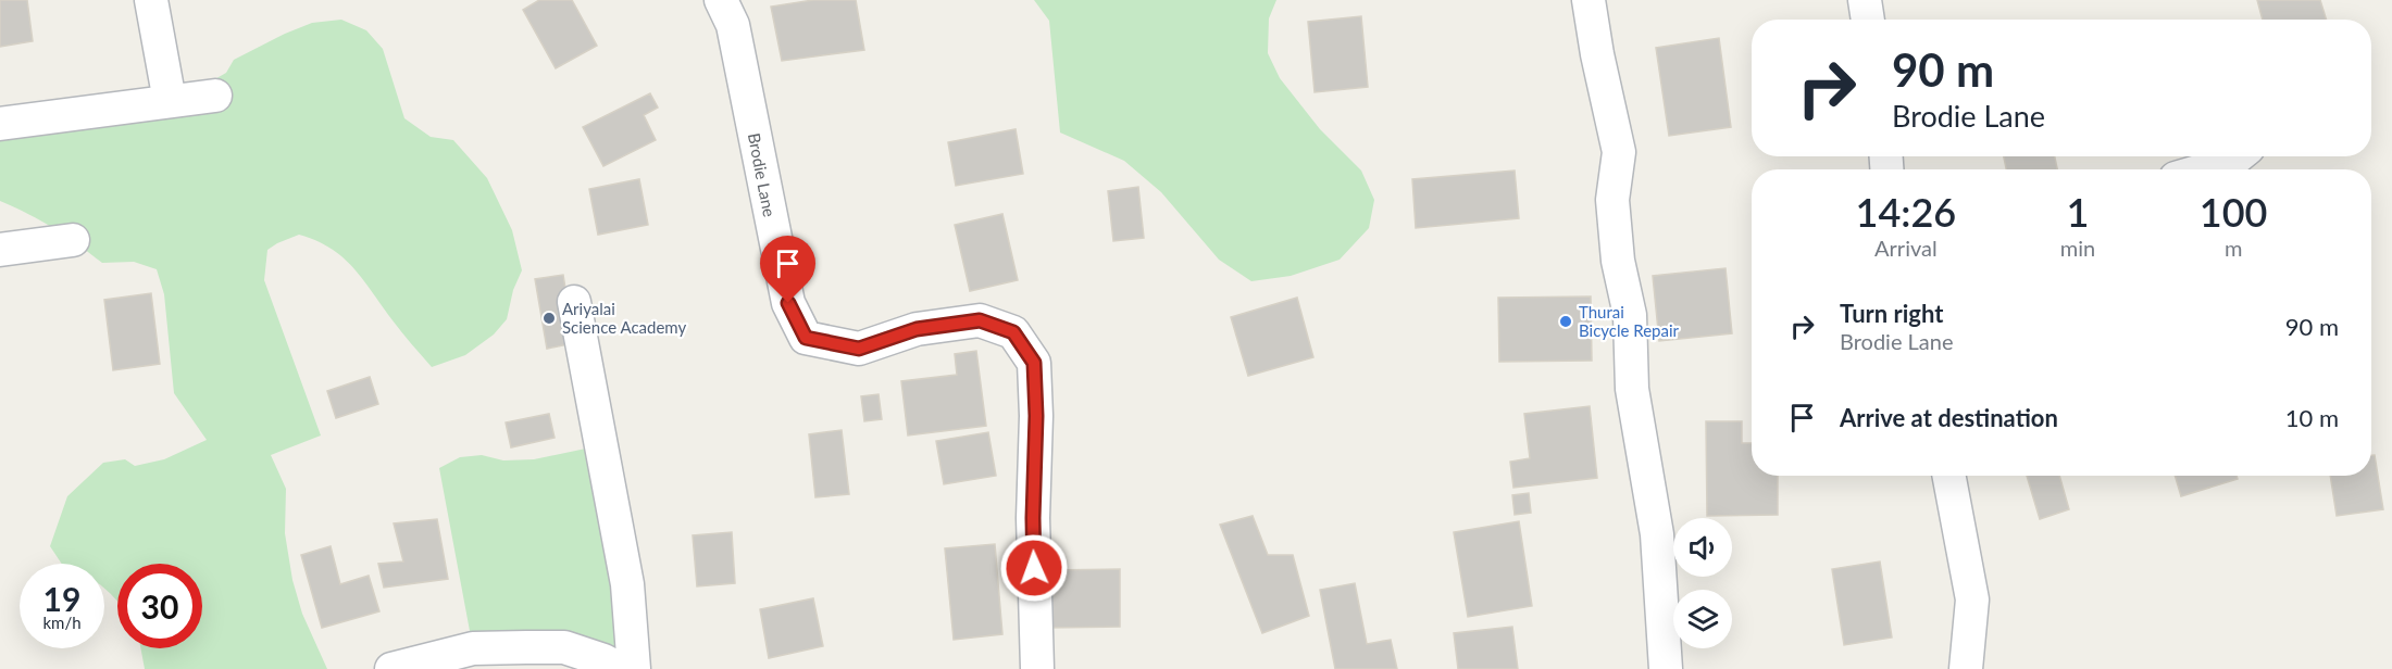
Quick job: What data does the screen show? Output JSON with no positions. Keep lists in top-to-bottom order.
{
  "streets": {
    "street": ["Brodie Lane"]
  },
  "places": ["Ariyalai Science Academy", "Thurai Bicycle Repair"],
  "page": {
    "turn": ["90 m", "Brodie Lane"],
    "eta": [
      "14:26",
      "Arrival",
      "1",
      "min",
      "100",
      "m"
    ],
    "list": [
      {
        "name": "Turn right",
        "note": "Brodie Lane",
        "value": "90 m"
      },
      {
        "name": "Arrive at destination",
        "value": "10 m"
      }
    ],
    "speed": "19 km/h",
    "limit": "30"
  }
}
